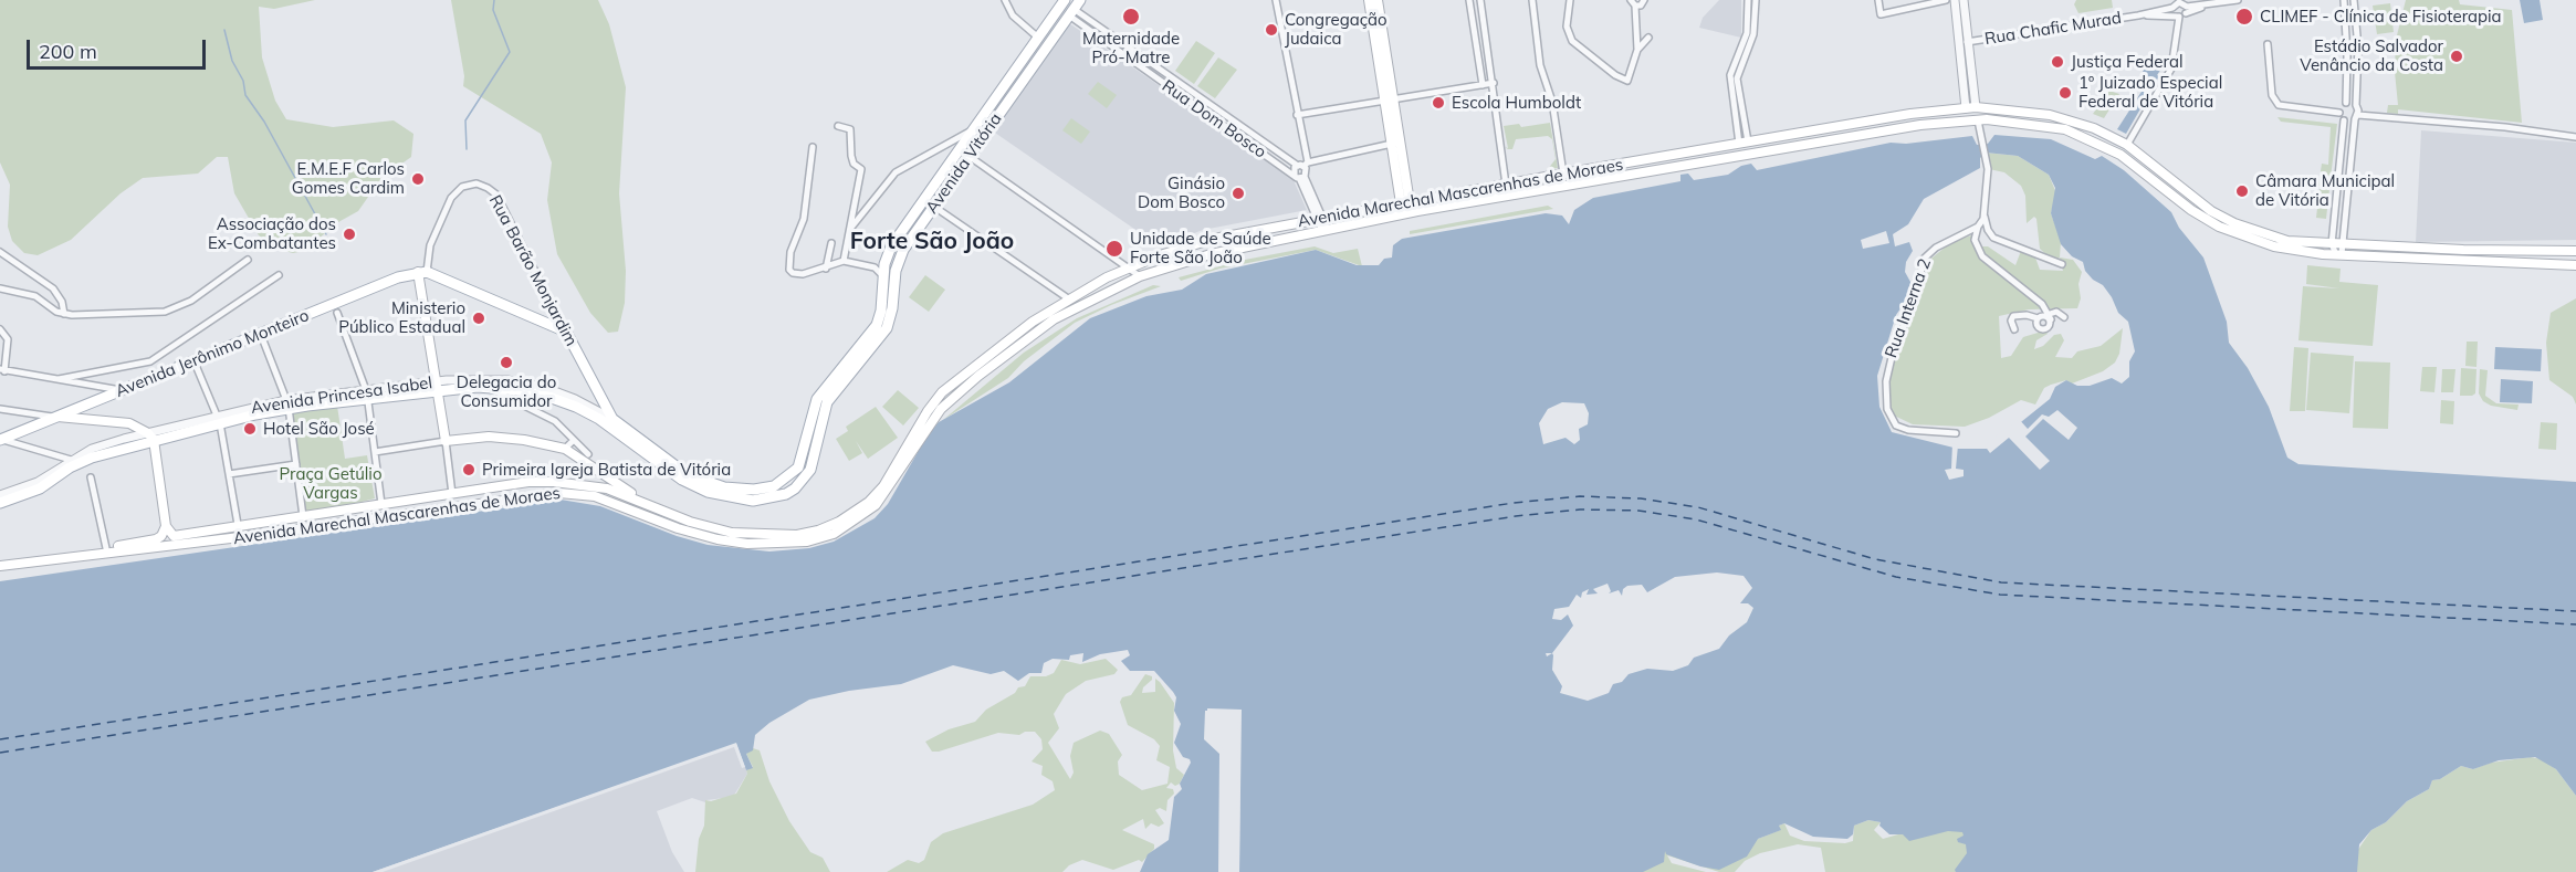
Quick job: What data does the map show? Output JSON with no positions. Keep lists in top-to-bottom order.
{
  "streets": {
    "main road": [
      "Avenida Vitória",
      "Avenida Marechal Mascarenhas de Moraes",
      "Rua Barão Monjardim",
      "Avenida Jerônimo Monteiro",
      "Avenida Princesa Isabel"
    ],
    "street": ["Rua Chafic Murad", "Rua Dom Bosco", "Rua Interna 2"]
  },
  "crossings": [
    ["Rua Dom Bosco", "Avenida Vitória"],
    ["Rua Dom Bosco", "Avenida Marechal Mascarenhas de Moraes"],
    ["Avenida Vitória", "Rua Barão Monjardim"],
    ["Avenida Vitória", "Avenida Princesa Isabel"],
    ["Rua Barão Monjardim", "Avenida Jerônimo Monteiro"],
    ["Rua Barão Monjardim", "Avenida Princesa Isabel"]
  ],
  "districts": ["Forte São João"],
  "parks": ["Praça Getúlio Vargas"],
  "places": [
    "Maternidade Pró-Matre",
    "CLIMEF - Clínica de Fisioterapia",
    "Congregação Judaica",
    "Estádio Salvador Venâncio da Costa",
    "Justiça Federal",
    "1º Juizado Especial Federal de Vitória",
    "Escola Humboldt",
    "E.M.E.F Carlos Gomes Cardim",
    "Câmara Municipal de Vitória",
    "Ginásio Dom Bosco",
    "Associação dos Ex-Combatantes",
    "Unidade de Saúde Forte São João",
    "Ministerio Público Estadual",
    "Delegacia do Consumidor",
    "Hotel São José",
    "Primeira Igreja Batista de Vitória"
  ],
  "scale_bar": "200 m"
}
